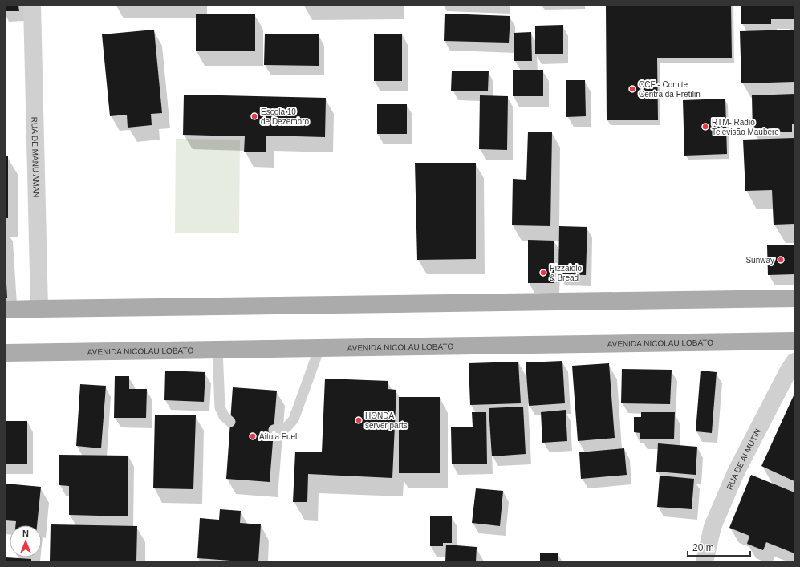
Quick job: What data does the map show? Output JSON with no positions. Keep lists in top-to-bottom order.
{
  "streets": {
    "main road": ["AVENIDA NICOLAU LOBATO"],
    "street": ["RUA DE MANU AMAN", "RUA DE AI MUTIN"]
  },
  "places": [
    "CCF - Comite Centra da Fretilin",
    "Escola 10 de Dezembro",
    "RTM- Radio Televisão Maubere",
    "Sunway",
    "Pizzaiolo & Bread",
    "HONDA server parts",
    "Aitula Fuel"
  ],
  "scale_bar": "20 m",
  "north": "top"
}
